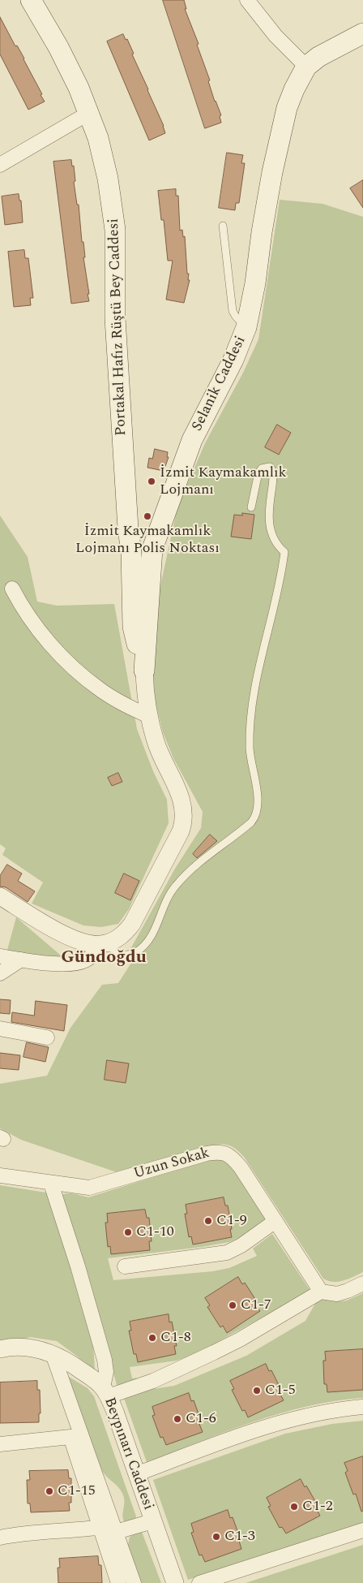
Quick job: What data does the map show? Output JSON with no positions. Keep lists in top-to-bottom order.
{
  "streets": {
    "main road": ["Portakal Hafız Rüştü Bey Caddesi", "Selanik Caddesi"],
    "street": ["Uzun Sokak", "Beypınarı Caddesi"]
  },
  "crossings": [
    ["Portakal Hafız Rüştü Bey Caddesi", "Selanik Caddesi"],
    ["Uzun Sokak", "Beypınarı Caddesi"]
  ],
  "districts": ["Gündoğdu"],
  "places": [
    "İzmit Kaymakamlık Lojmanı",
    "İzmit Kaymakamlık Lojmanı Polis Noktası",
    "C1-9",
    "C1-10",
    "C1-7",
    "C1-8",
    "C1-5",
    "C1-6",
    "C1-15",
    "C1-2",
    "C1-3"
  ]
}
